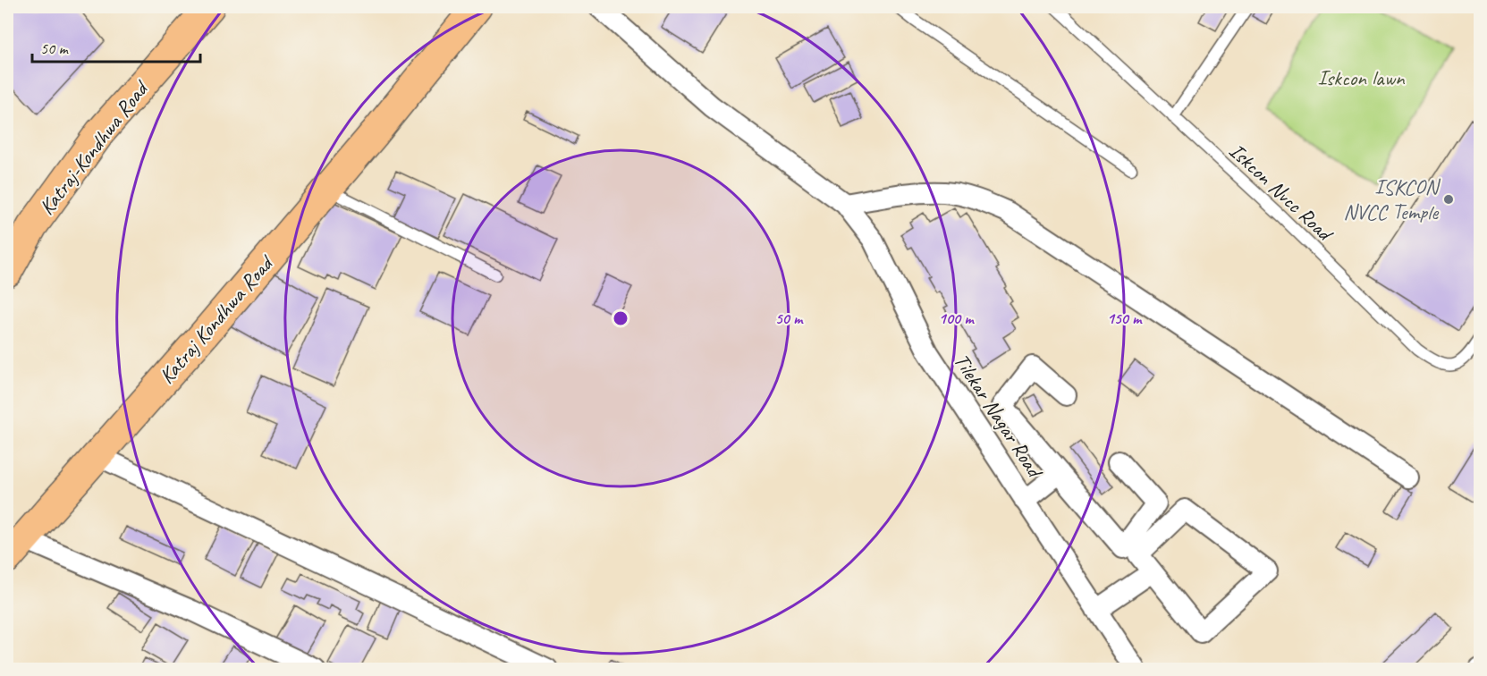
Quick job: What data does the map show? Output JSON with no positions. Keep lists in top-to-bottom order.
{
  "streets": {
    "highway": ["Katraj-Kondhwa Road", "Katraj Kondhwa Road"],
    "street": ["Tilekar Nagar Road"],
    "lane": ["Iskcon Nvcc Road"]
  },
  "parks": ["Iskcon lawn"],
  "places": ["ISKCON NVCC Temple"],
  "scale_bar": "50 m",
  "rings": ["50 m", "100 m", "150 m"]
}
